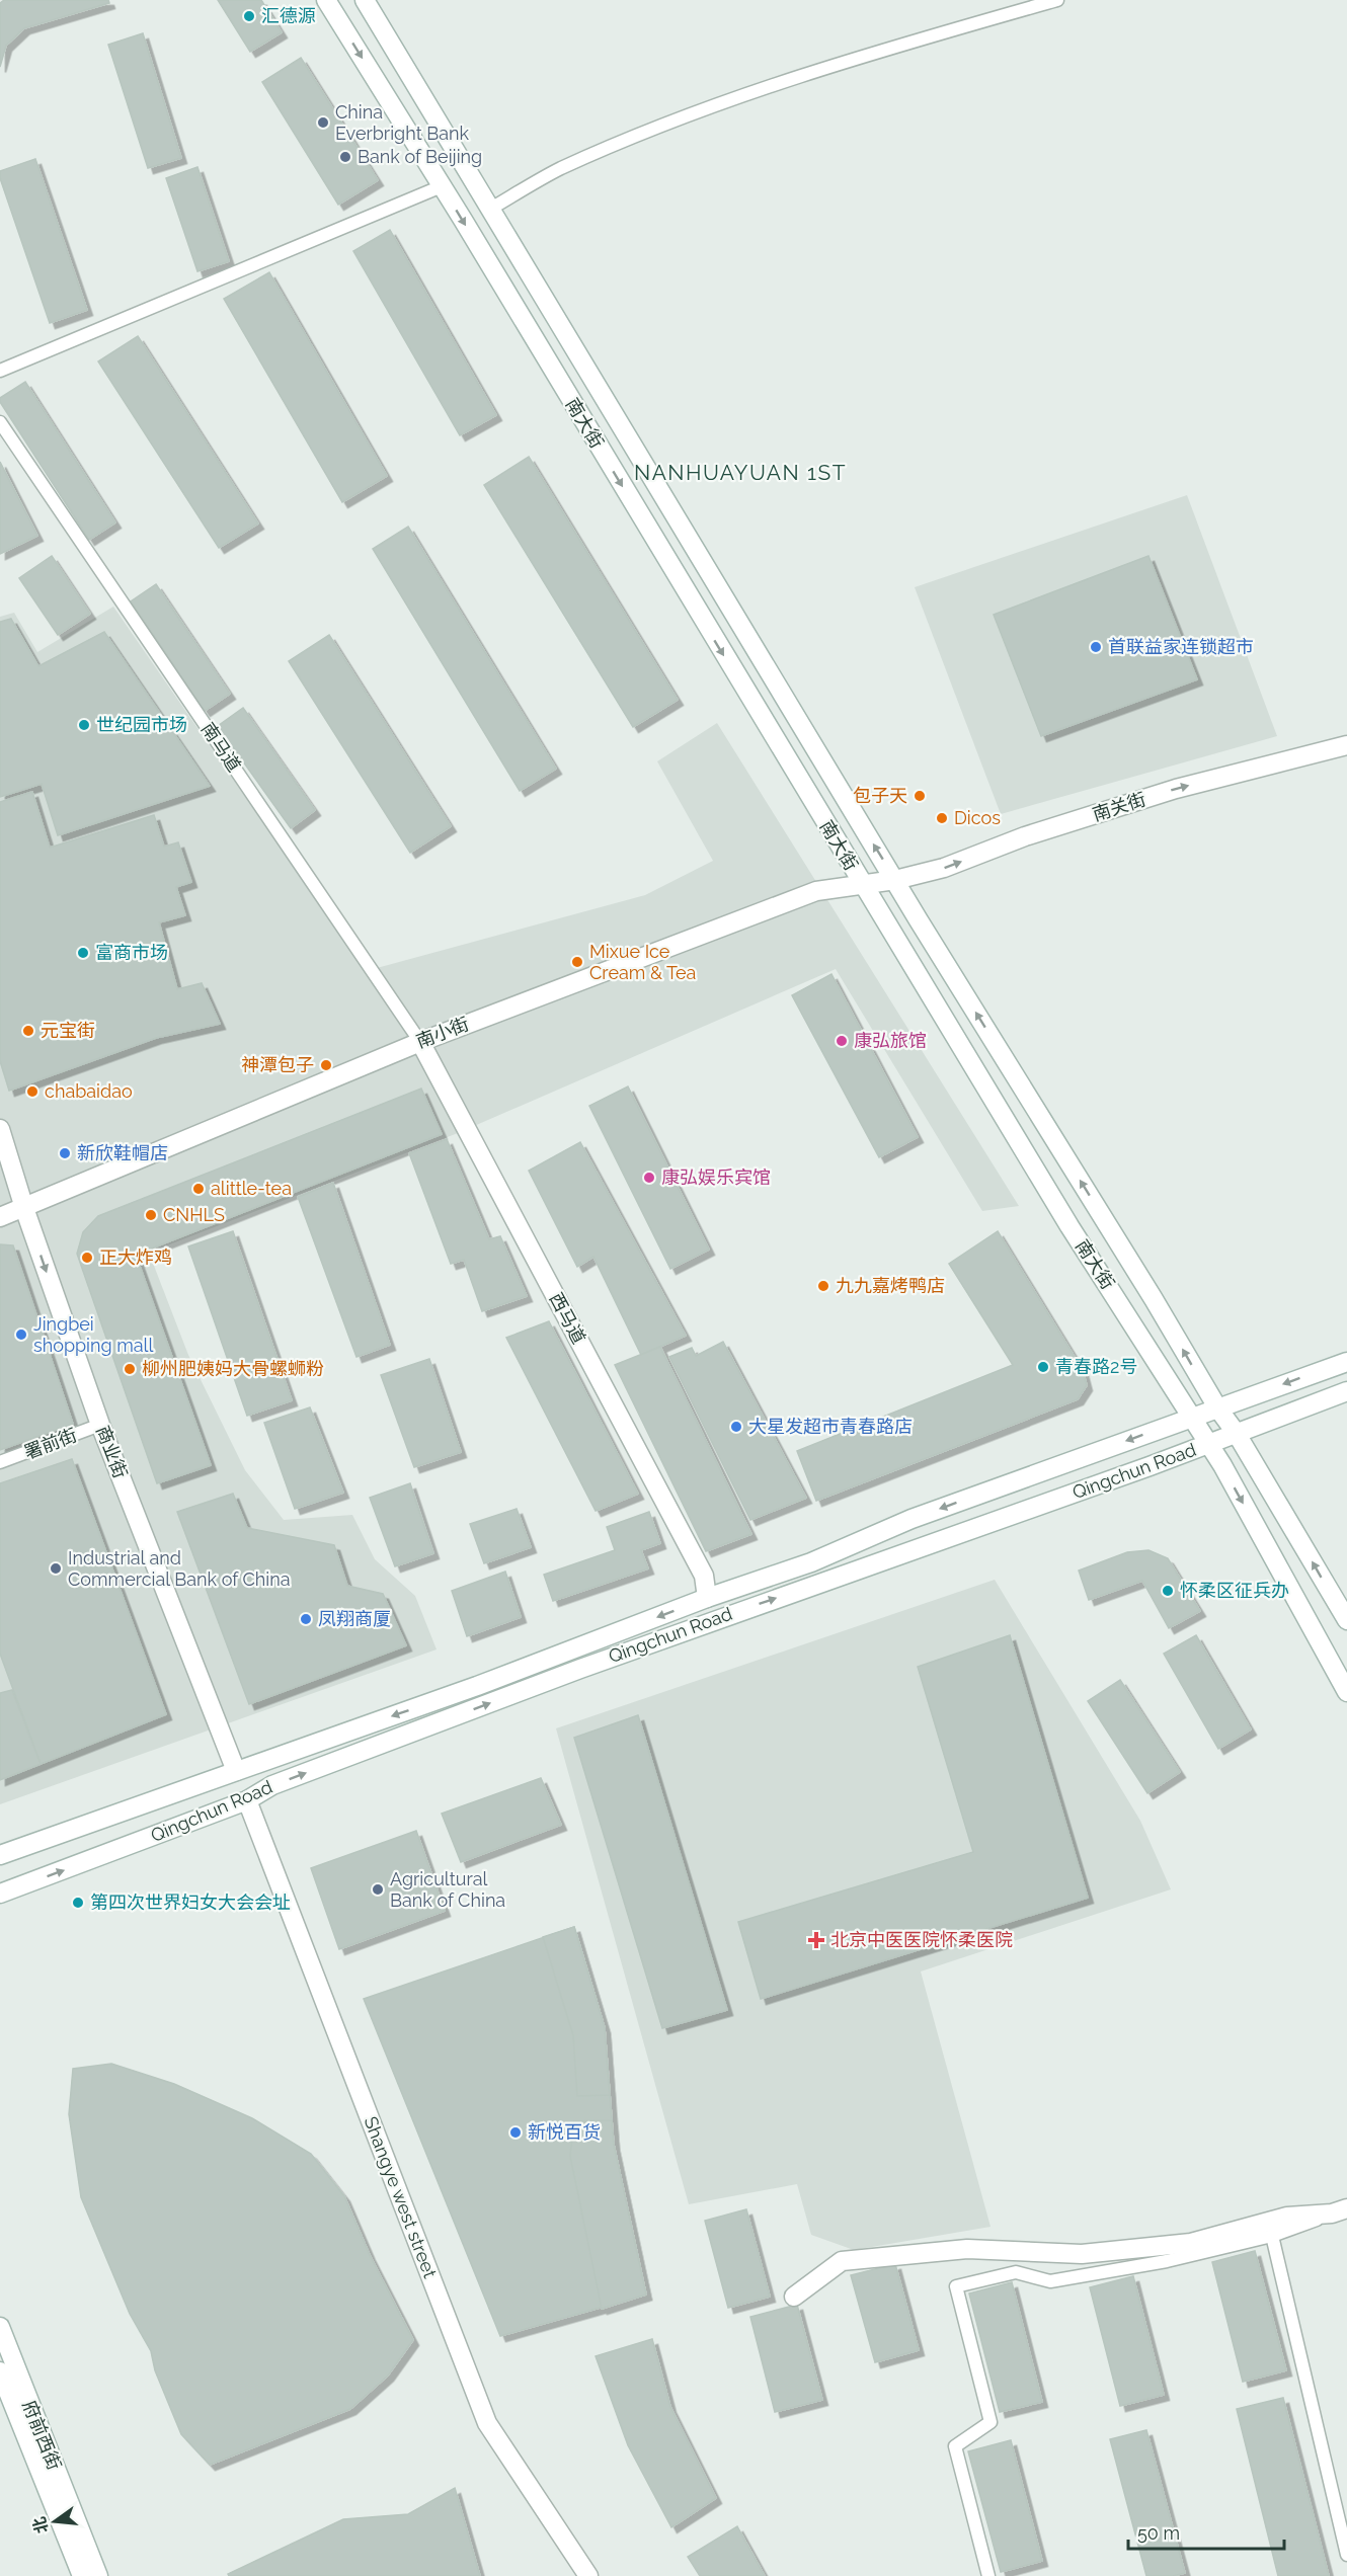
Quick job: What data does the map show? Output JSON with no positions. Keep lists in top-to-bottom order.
{
  "streets": {
    "main road": [
      "南大街",
      "南关街",
      "南小街",
      "西马道",
      "商业街",
      "Qingchun Road",
      "Shangye west street",
      "府前西街"
    ],
    "lane": ["南马道", "署前街"]
  },
  "crossings": [
    ["南大街", "南关街"],
    ["南大街", "南小街"],
    ["南大街", "Qingchun Road"],
    ["南马道", "南小街"],
    ["南马道", "西马道"],
    ["南关街", "南小街"],
    ["南小街", "西马道"],
    ["南小街", "商业街"],
    ["西马道", "Qingchun Road"],
    ["署前街", "商业街"],
    ["商业街", "Qingchun Road"],
    ["Qingchun Road", "Shangye west street"]
  ],
  "one_way": ["南关街"],
  "districts": ["NANHUAYUAN 1ST"],
  "places": {
    "other": [
      "汇德源",
      "China Everbright Bank",
      "Bank of Beijing",
      "首联益家连锁超市",
      "世纪园市场",
      "包子天",
      "Dicos",
      "富商市场",
      "Mixue Ice Cream & Tea",
      "元宝街",
      "康弘旅馆",
      "神潭包子",
      "chabaidao",
      "新欣鞋帽店",
      "康弘娱乐宾馆",
      "alittle-tea",
      "CNHLS",
      "正大炸鸡",
      "九九嘉烤鸭店",
      "Jingbei shopping mall",
      "青春路2号",
      "柳州肥姨妈大骨螺蛳粉",
      "大星发超市青春路店",
      "Industrial and Commercial Bank of China",
      "怀柔区征兵办",
      "凤翔商厦",
      "Agricultural Bank of China",
      "第四次世界妇女大会会址",
      "新悦百货"
    ],
    "health": ["北京中医医院怀柔医院"]
  },
  "scale_bar": "50 m",
  "north": "left"
}
